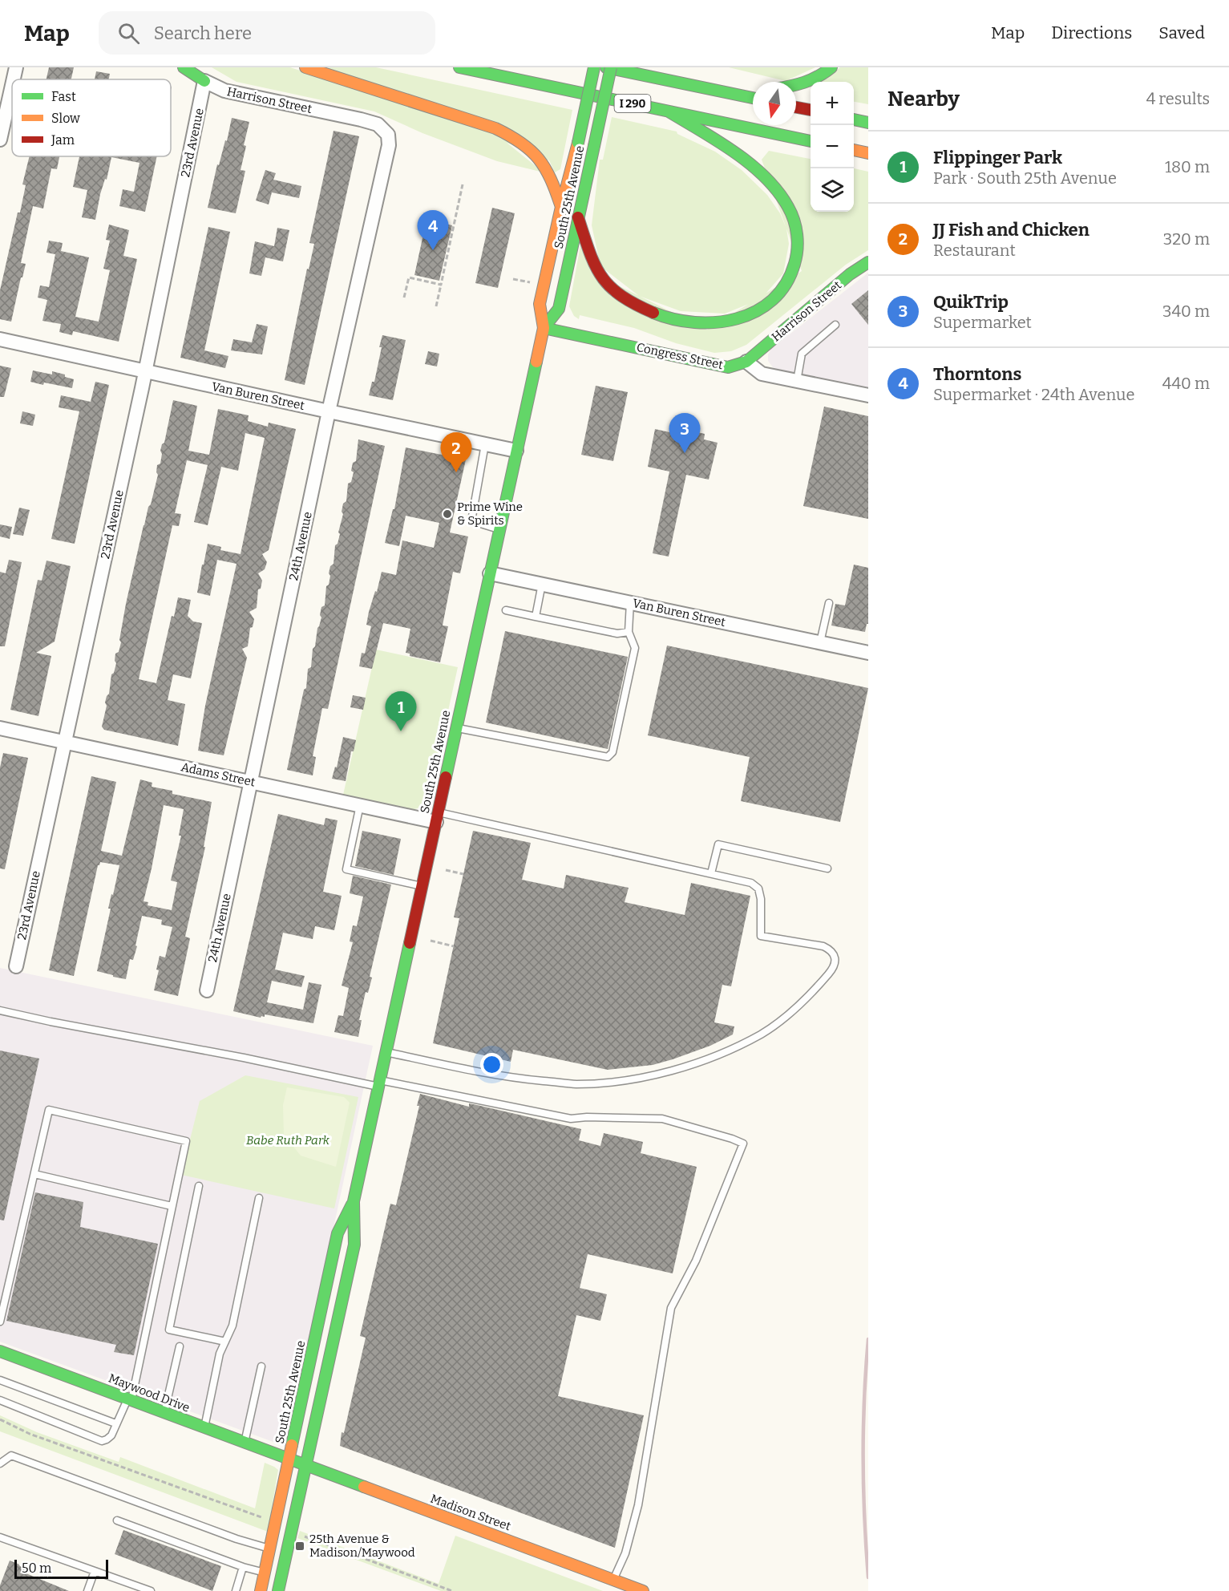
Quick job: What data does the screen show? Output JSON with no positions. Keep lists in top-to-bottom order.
{
  "streets": {
    "main road": [
      "Harrison Street",
      "I 290",
      "South 25th Avenue",
      "Congress Street",
      "Maywood Drive",
      "Madison Street"
    ],
    "street": [
      "23rd Avenue",
      "Van Buren Street",
      "24th Avenue",
      "Adams Street"
    ]
  },
  "crossings": [
    ["Harrison Street", "23rd Avenue"],
    ["Harrison Street", "Congress Street"],
    ["Harrison Street", "24th Avenue"],
    ["23rd Avenue", "Van Buren Street"],
    ["23rd Avenue", "Adams Street"],
    ["South 25th Avenue", "Congress Street"],
    ["South 25th Avenue", "Van Buren Street"],
    ["South 25th Avenue", "Adams Street"],
    ["South 25th Avenue", "Maywood Drive"],
    ["South 25th Avenue", "Madison Street"],
    ["Van Buren Street", "24th Avenue"],
    ["24th Avenue", "Adams Street"],
    ["Maywood Drive", "Madison Street"]
  ],
  "parks": ["Babe Ruth Park"],
  "places": {
    "other": ["Prime Wine & Spirits"],
    "transit": ["25th Avenue & Madison/Maywood"]
  },
  "legend": ["Fast", "Slow", "Jam"],
  "scale_bar": "50 m",
  "north": "bottom",
  "page": {
    "header": "Map",
    "search": "Search here",
    "nav": ["Map", "Directions", "Saved"],
    "heading": ["Nearby", "4 results"],
    "map_buttons": ["+", "−"],
    "list": [
      {
        "mark": "1",
        "name": "Flippinger Park",
        "note": "Park · South 25th Avenue",
        "value": "180 m"
      },
      {
        "mark": "2",
        "name": "JJ Fish and Chicken",
        "note": "Restaurant",
        "value": "320 m"
      },
      {
        "mark": "3",
        "name": "QuikTrip",
        "note": "Supermarket",
        "value": "340 m"
      },
      {
        "mark": "4",
        "name": "Thorntons",
        "note": "Supermarket · 24th Avenue",
        "value": "440 m"
      }
    ],
    "pins": [
      "4",
      "3",
      "2",
      "1"
    ],
    "scale": "50 m"
  }
}
